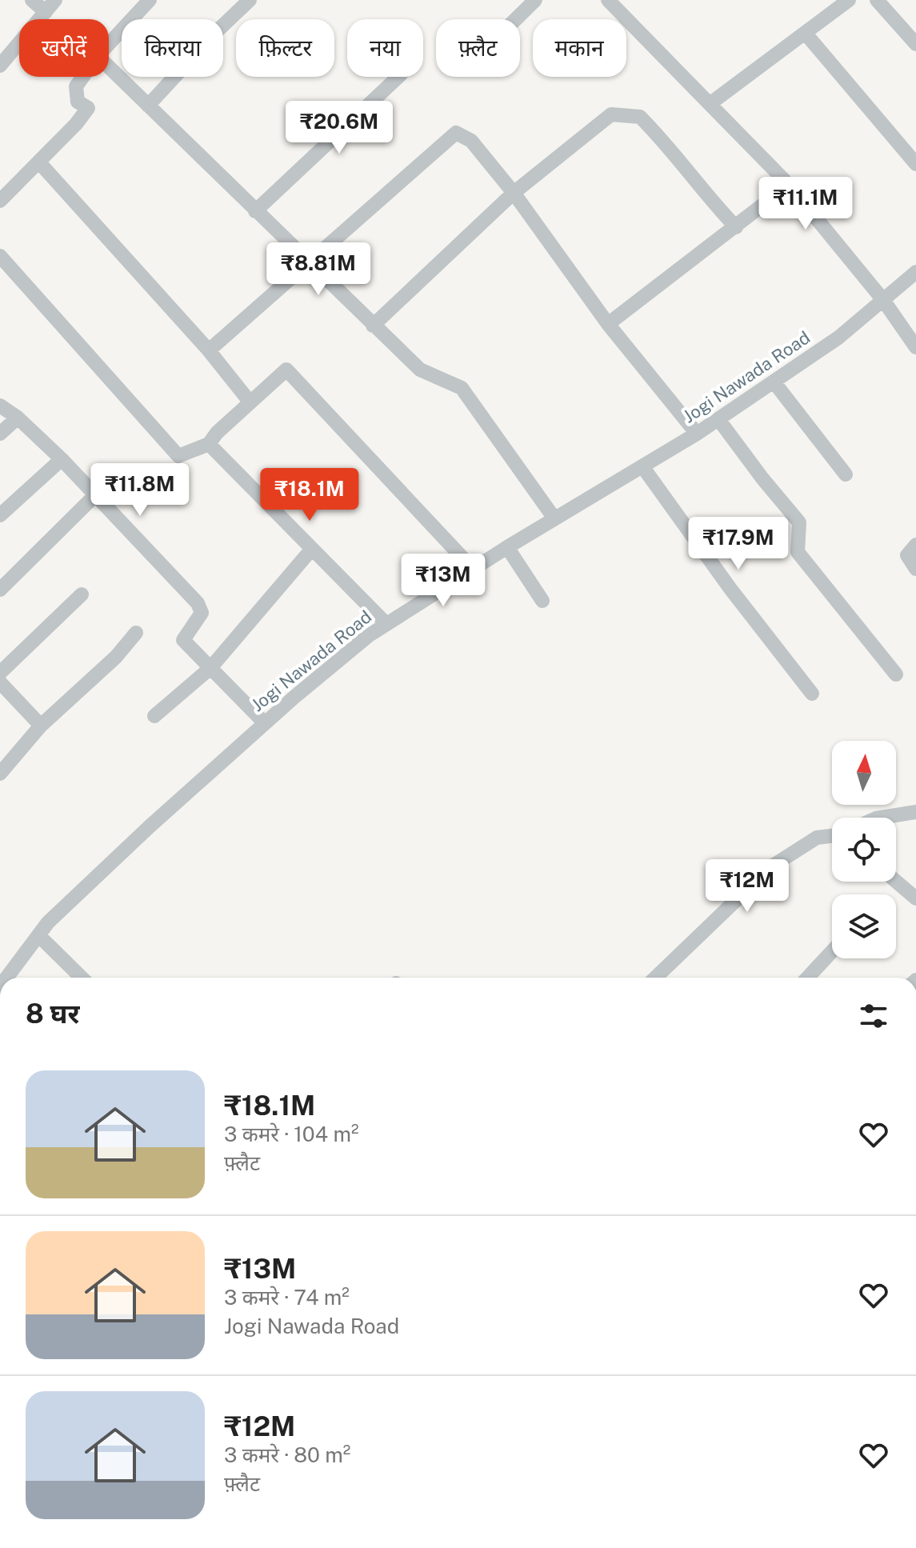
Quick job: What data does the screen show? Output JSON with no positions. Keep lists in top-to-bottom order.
{
  "streets": {
    "street": ["Jogi Nawada Road"]
  },
  "north": "top",
  "page": {
    "chip": [
      "खरीदें",
      "किराया",
      "फ़िल्टर",
      "नया",
      "फ़्लैट",
      "मकान"
    ],
    "price": [
      "₹20.6M",
      "₹11.1M",
      "₹8.81M",
      "₹11.8M",
      "₹18.1M",
      "₹17.9M",
      "₹13M",
      "₹12M"
    ],
    "heading": "8 घर",
    "list": [
      {
        "name": "₹18.1M",
        "note": "3 कमरे · 104 m² · फ़्लैट"
      },
      {
        "name": "₹13M",
        "note": "3 कमरे · 74 m² · Jogi Nawada Road"
      },
      {
        "name": "₹12M",
        "note": "3 कमरे · 80 m² · फ़्लैट"
      }
    ]
  }
}
